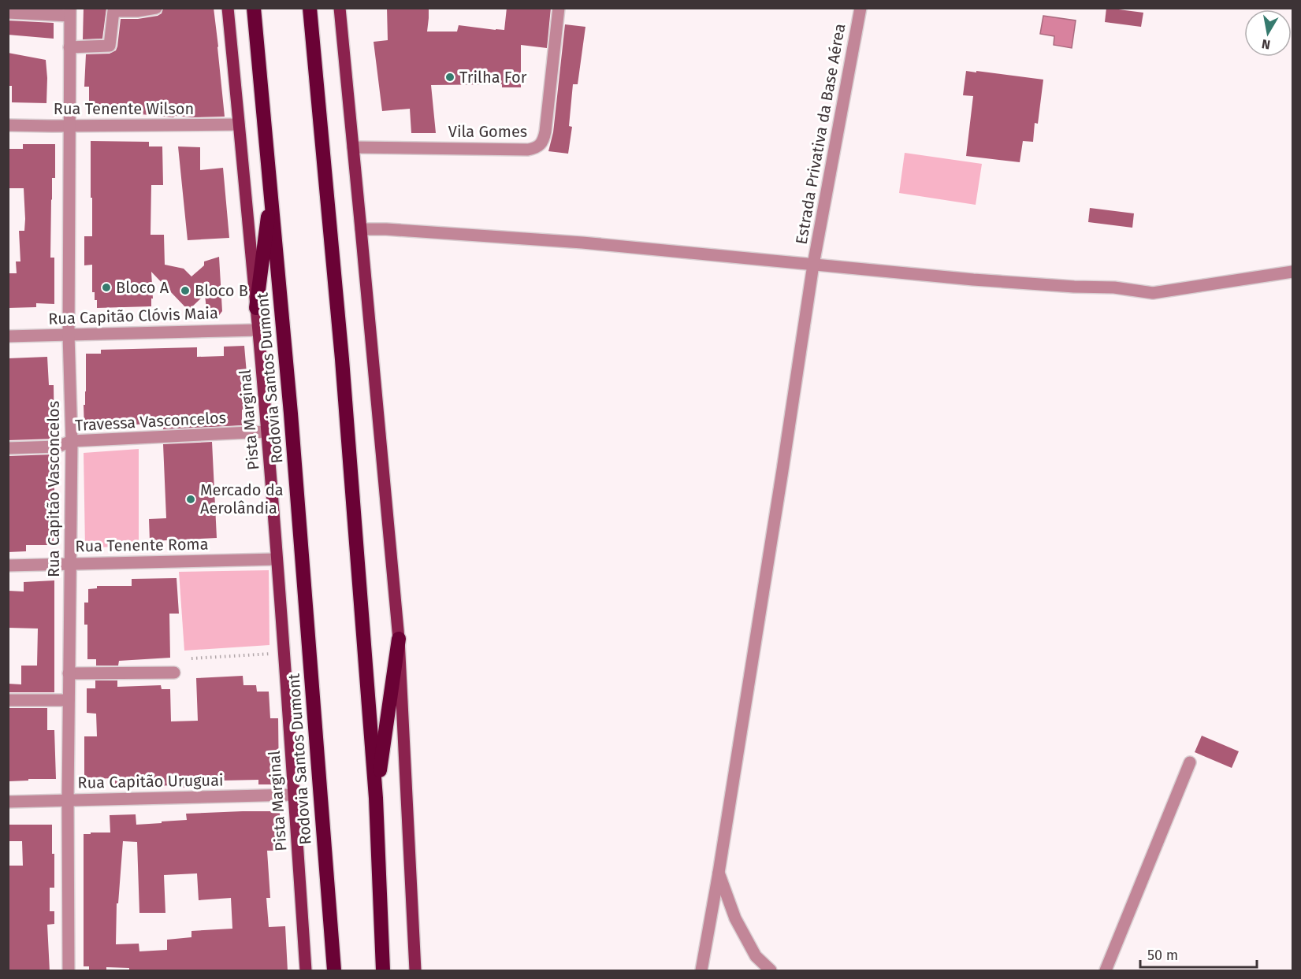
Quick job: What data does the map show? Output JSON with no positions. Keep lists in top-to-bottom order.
{
  "streets": {
    "highway": ["Rodovia Santos Dumont"],
    "main road": ["Pista Marginal"],
    "street": [
      "Rua Tenente Wilson",
      "Vila Gomes",
      "Estrada Privativa da Base Aérea",
      "Rua Capitão Clóvis Maia",
      "Travessa Vasconcelos",
      "Rua Capitão Vasconcelos",
      "Rua Tenente Roma",
      "Rua Capitão Uruguai"
    ]
  },
  "crossings": [
    ["Rua Tenente Wilson", "Pista Marginal"],
    ["Rua Tenente Wilson", "Rua Capitão Vasconcelos"],
    ["Rua Capitão Clóvis Maia", "Pista Marginal"],
    ["Rua Capitão Clóvis Maia", "Rua Capitão Vasconcelos"],
    ["Pista Marginal", "Travessa Vasconcelos"],
    ["Pista Marginal", "Rua Tenente Roma"],
    ["Pista Marginal", "Rua Capitão Uruguai"],
    ["Travessa Vasconcelos", "Rua Capitão Vasconcelos"],
    ["Rua Capitão Vasconcelos", "Rua Tenente Roma"],
    ["Rua Capitão Vasconcelos", "Rua Capitão Uruguai"]
  ],
  "places": [
    "Trilha For",
    "Bloco A",
    "Bloco B",
    "Mercado da Aerolândia"
  ],
  "scale_bar": "50 m",
  "north": "bottom"
}
